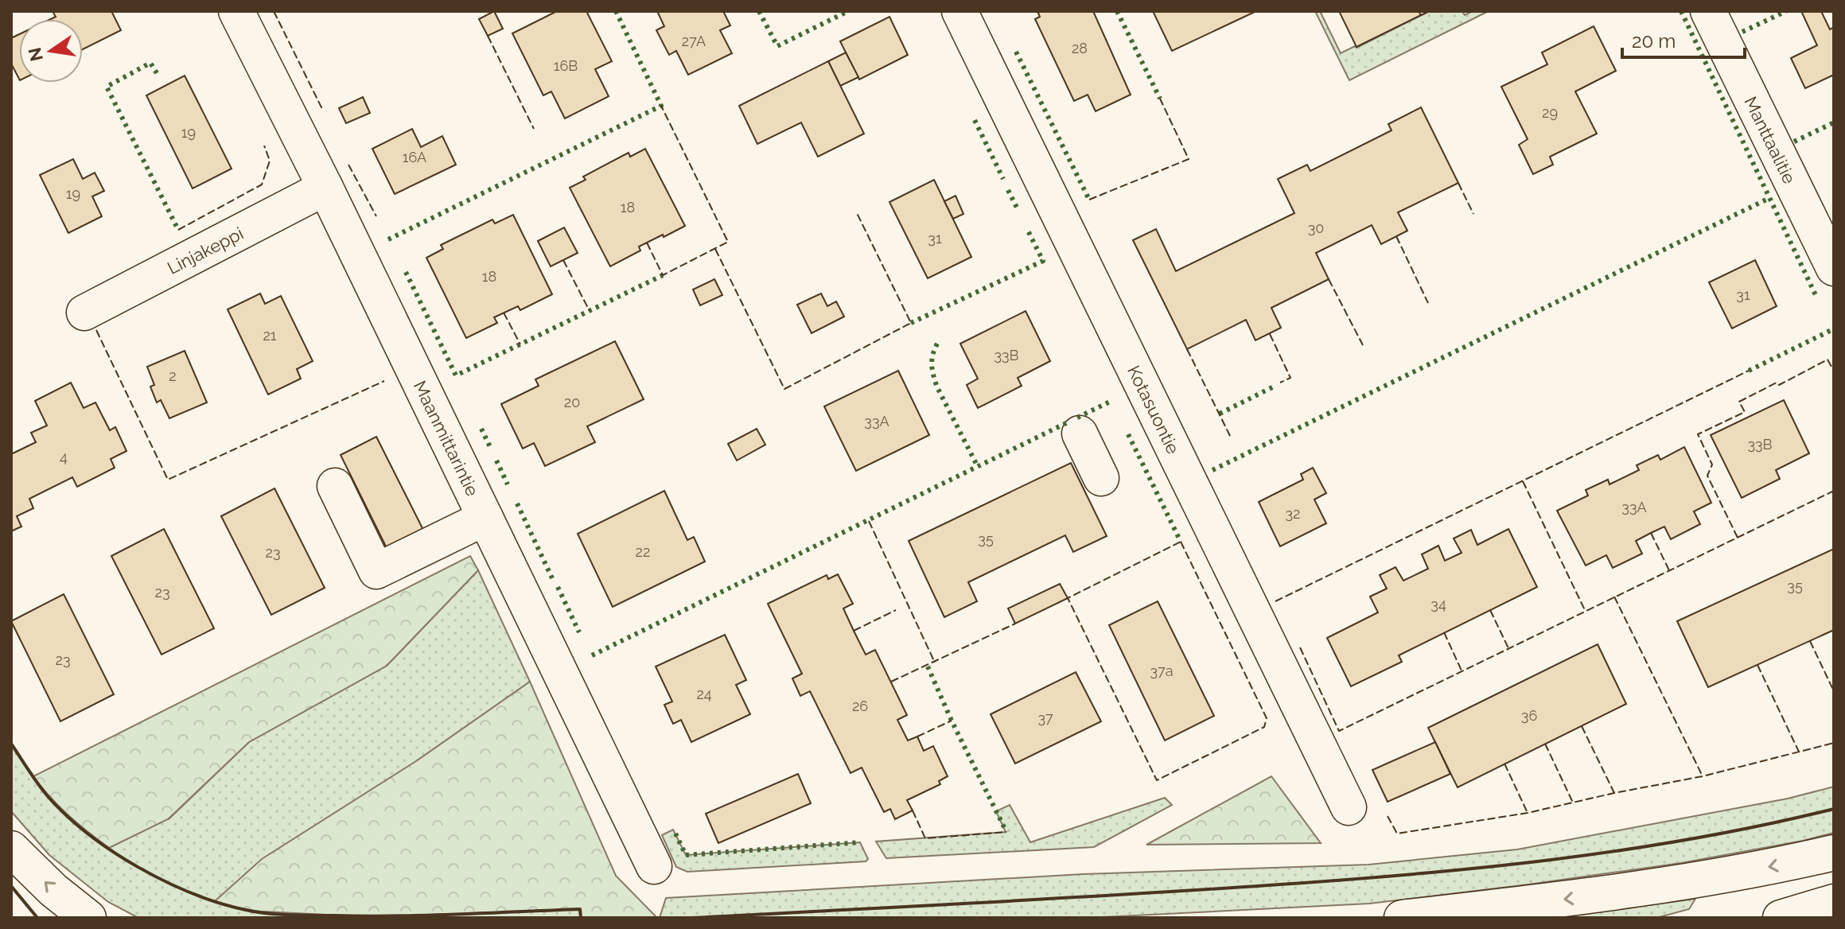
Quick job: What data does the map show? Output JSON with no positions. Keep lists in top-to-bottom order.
{
  "streets": {
    "main road": [
      "Manttaalitie",
      "Linjakeppi",
      "Kotasuontie",
      "Maanmittarintie"
    ]
  },
  "crossings": [
    ["Linjakeppi", "Maanmittarintie"]
  ],
  "house_numbers": [
    "27A",
    "28",
    "16B",
    "29",
    "19",
    "16A",
    "19",
    "18",
    "30",
    "31",
    "18",
    "31",
    "21",
    "33B",
    "2",
    "20",
    "33A",
    "33B",
    "4",
    "33A",
    "32",
    "35",
    "22",
    "23",
    "35",
    "23",
    "34",
    "23",
    "37a",
    "24",
    "26",
    "36",
    "37"
  ],
  "scale_bar": "20 m",
  "north": "left"
}
